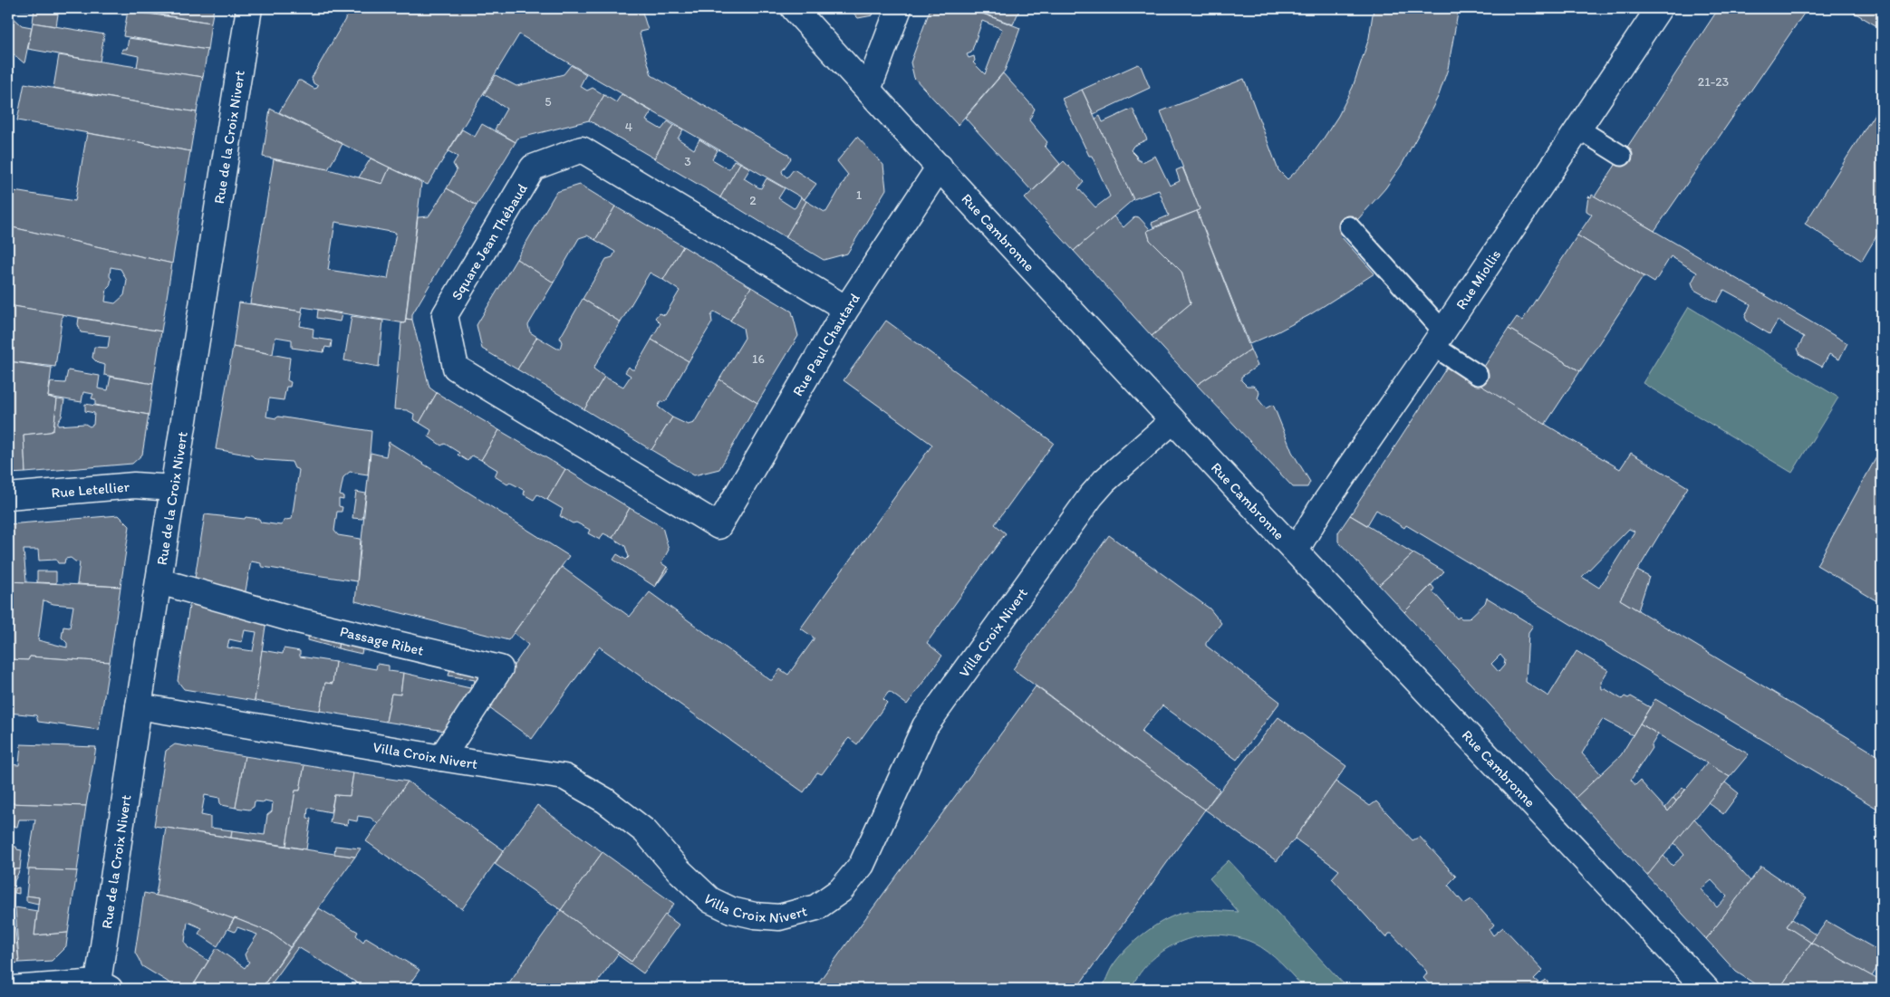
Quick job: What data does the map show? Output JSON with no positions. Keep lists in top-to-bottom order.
{
  "streets": {
    "street": [
      "Rue de la Croix Nivert",
      "Rue Cambronne",
      "Square Jean Thébaud",
      "Rue Miollis",
      "Rue Paul Chautard",
      "Rue Letellier",
      "Villa Croix Nivert",
      "Passage Ribet"
    ]
  },
  "crossings": [
    ["Rue de la Croix Nivert", "Rue Letellier"],
    ["Rue de la Croix Nivert", "Villa Croix Nivert"],
    ["Rue de la Croix Nivert", "Passage Ribet"],
    ["Rue Cambronne", "Rue Miollis"],
    ["Rue Cambronne", "Rue Paul Chautard"],
    ["Rue Cambronne", "Villa Croix Nivert"],
    ["Square Jean Thébaud", "Rue Paul Chautard"],
    ["Villa Croix Nivert", "Passage Ribet"]
  ],
  "house_numbers": [
    "21-23",
    "5",
    "4",
    "3",
    "1",
    "2",
    "16"
  ]
}
